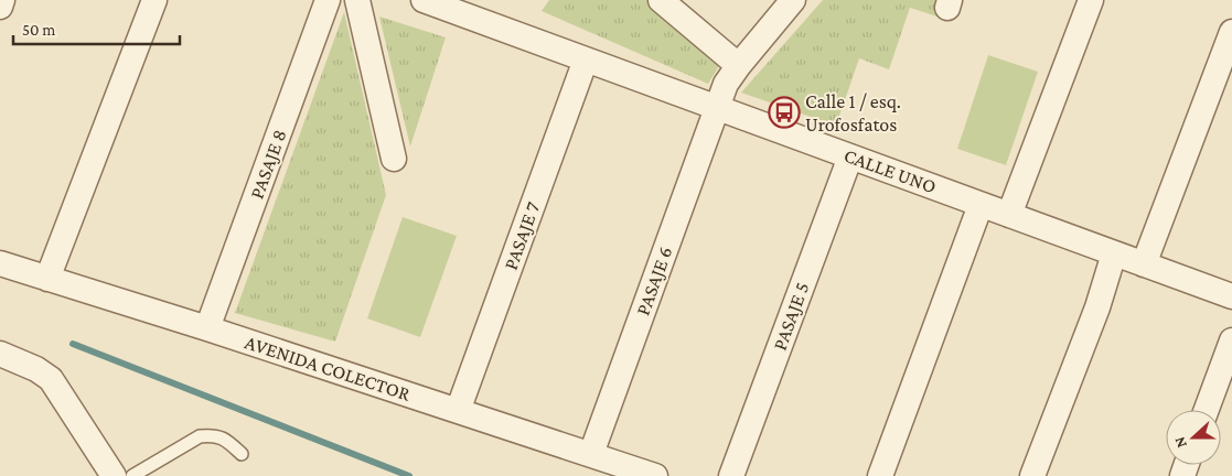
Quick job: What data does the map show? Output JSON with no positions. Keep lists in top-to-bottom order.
{
  "streets": {
    "street": [
      "PASAJE 8",
      "CALLE UNO",
      "PASAJE 7",
      "PASAJE 6",
      "PASAJE 5",
      "AVENIDA COLECTOR"
    ]
  },
  "crossings": [
    ["PASAJE 8", "AVENIDA COLECTOR"],
    ["CALLE UNO", "PASAJE 7"],
    ["CALLE UNO", "PASAJE 6"],
    ["CALLE UNO", "PASAJE 5"],
    ["PASAJE 7", "AVENIDA COLECTOR"],
    ["PASAJE 6", "AVENIDA COLECTOR"]
  ],
  "places": {
    "bus stop": ["Calle 1 / esq. Urofosfatos"]
  },
  "scale_bar": "50 m",
  "north": "left"
}
